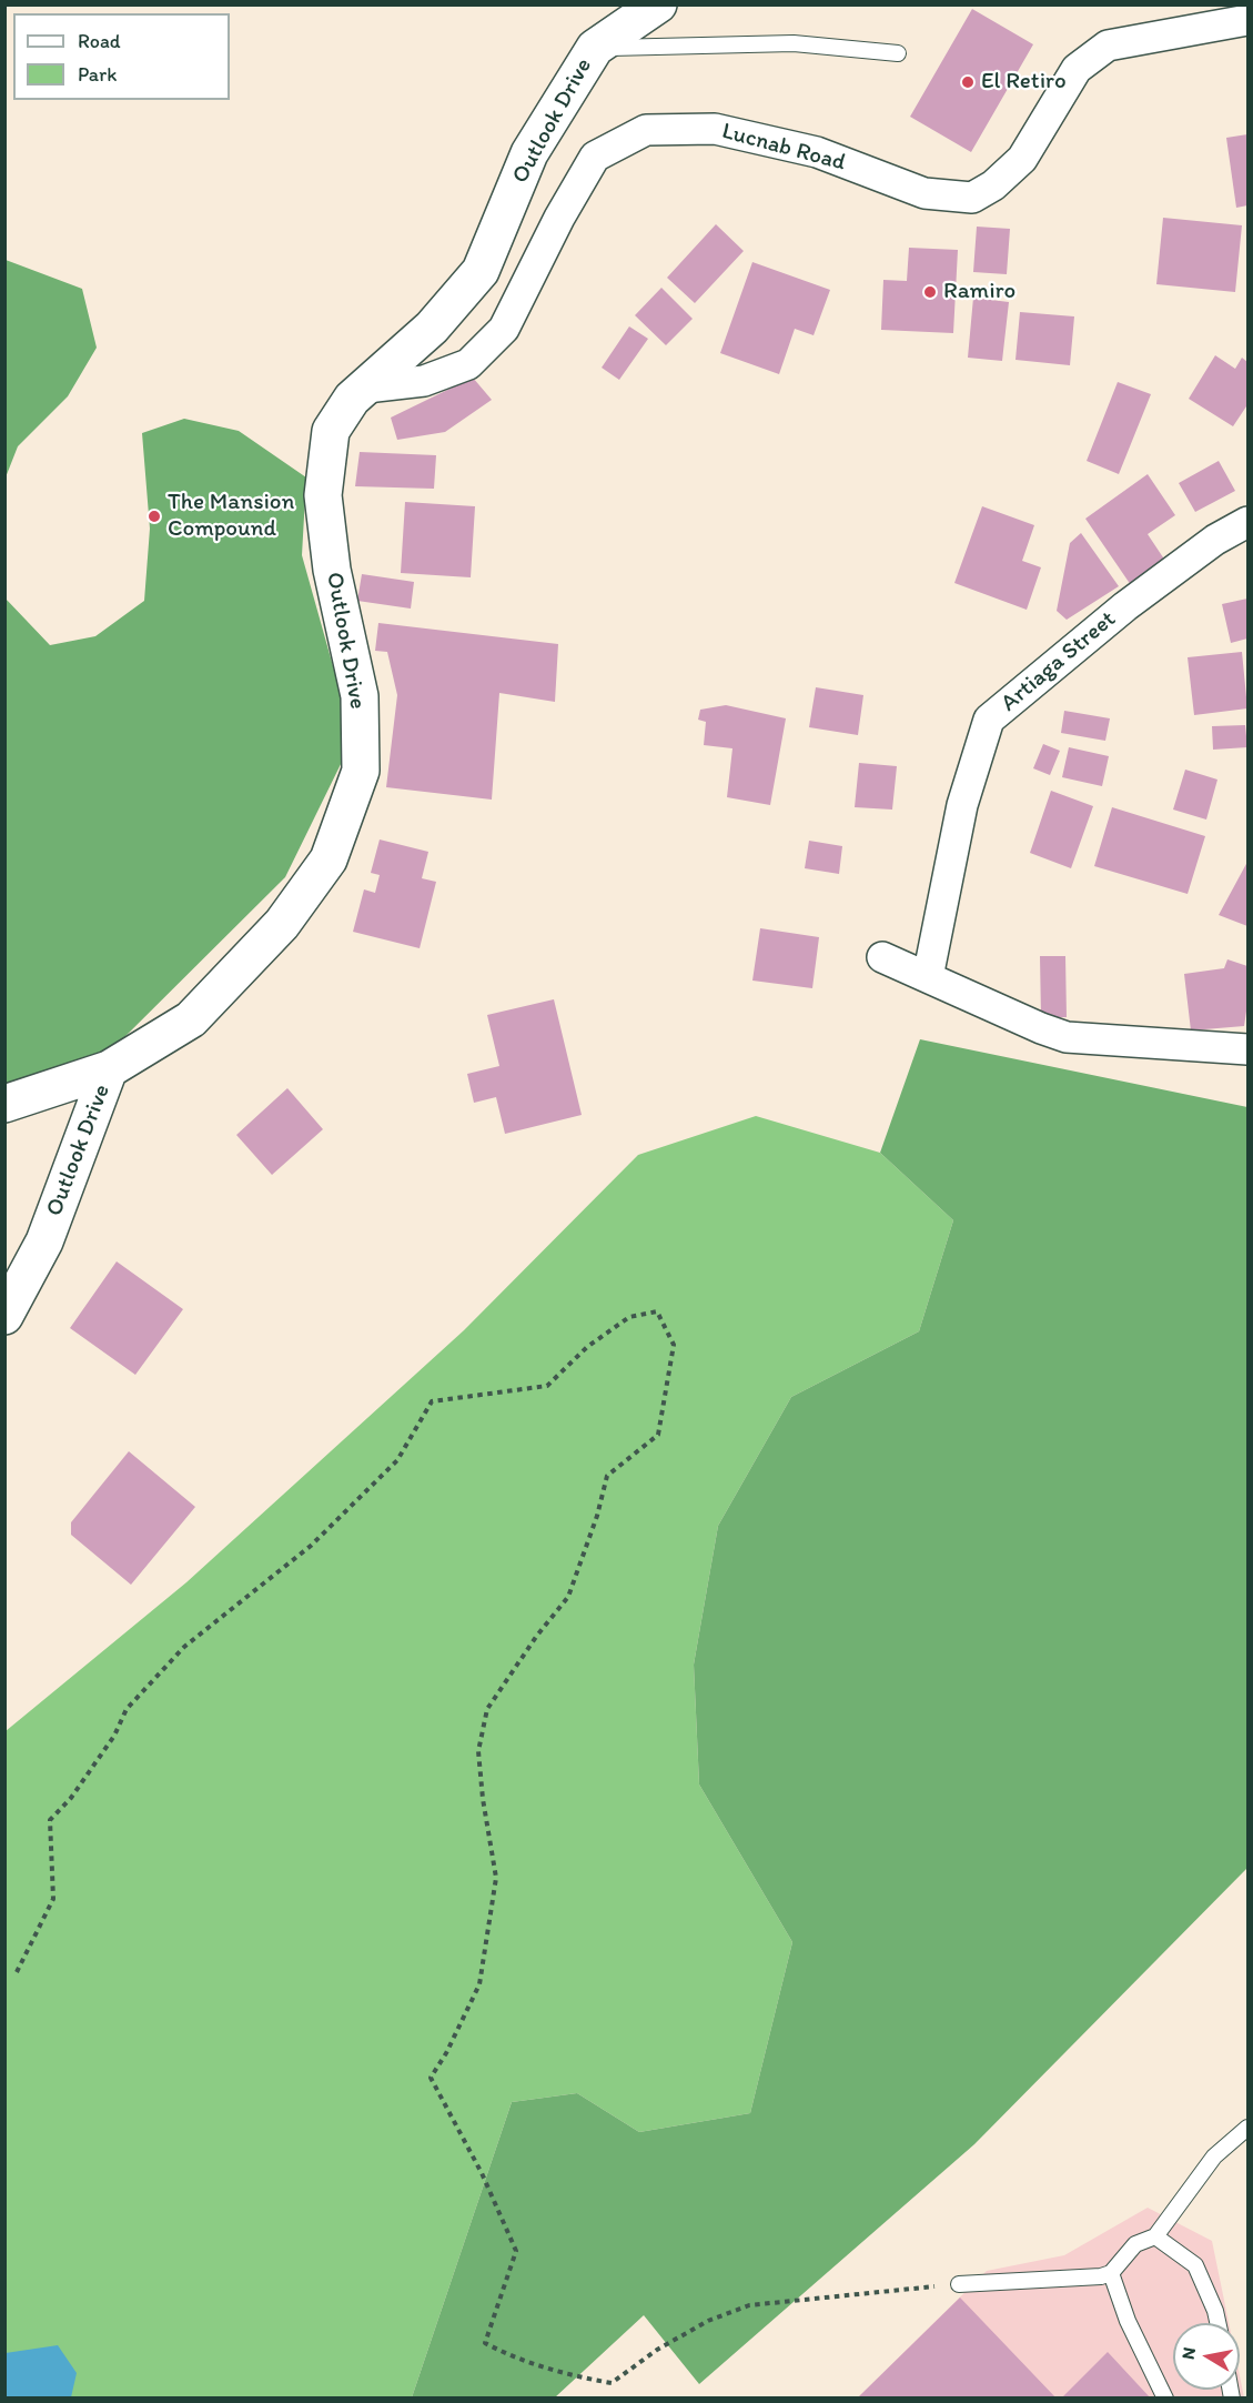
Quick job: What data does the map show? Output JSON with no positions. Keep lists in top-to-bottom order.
{
  "streets": {
    "street": ["Outlook Drive", "Lucnab Road", "Artiaga Street"]
  },
  "crossings": [
    ["Outlook Drive", "Lucnab Road"]
  ],
  "places": ["El Retiro", "Ramiro", "The Mansion Compound"],
  "legend": ["Road", "Park"],
  "north": "left"
}
